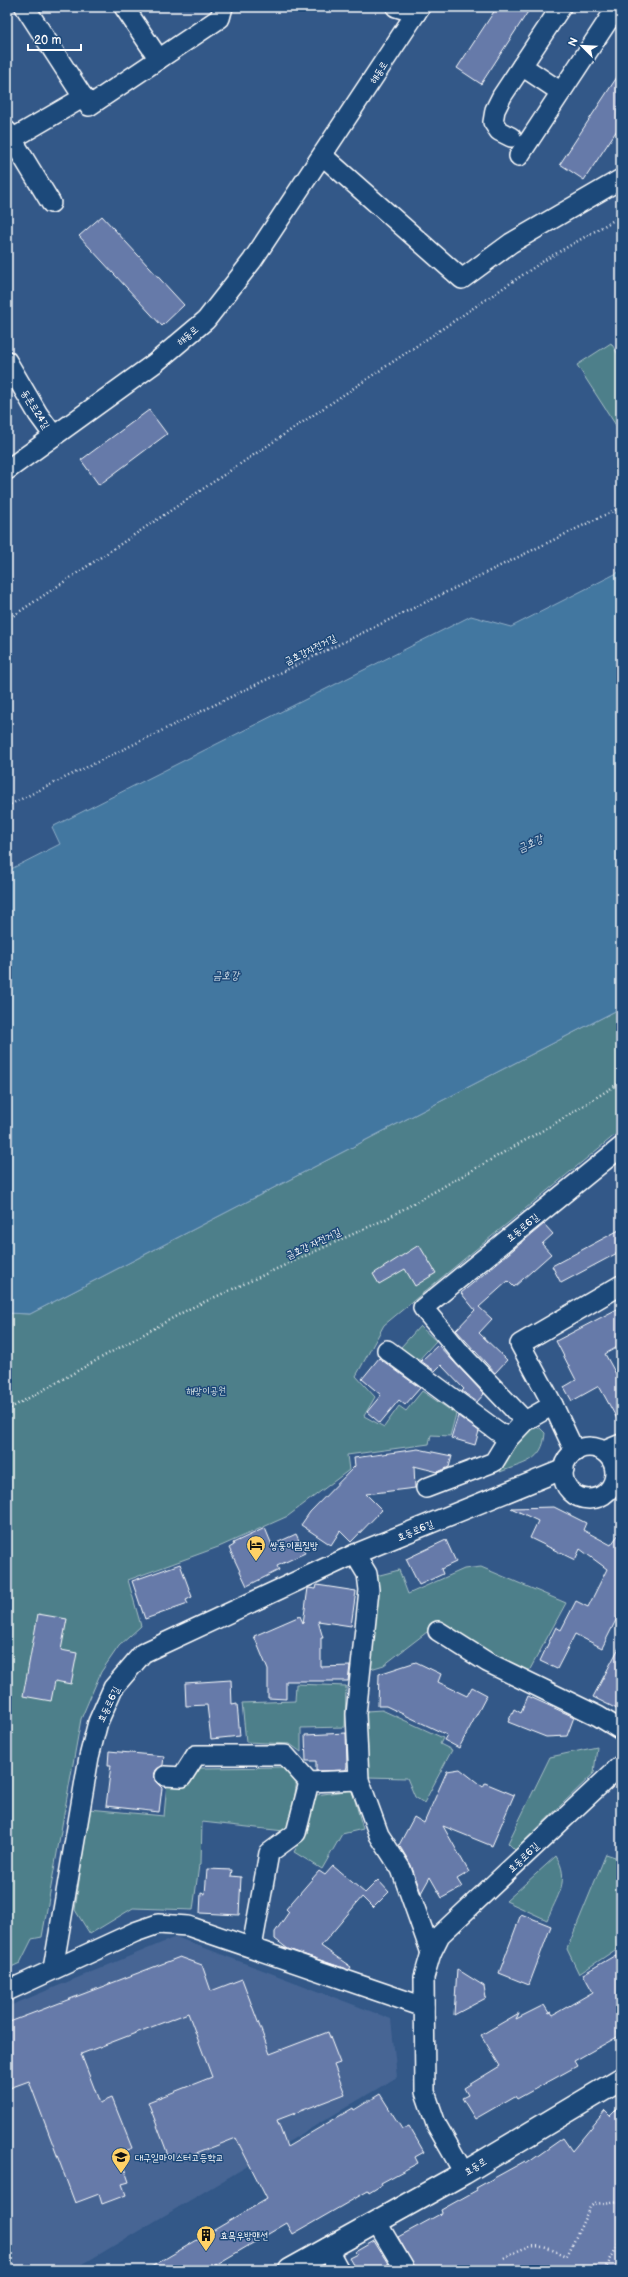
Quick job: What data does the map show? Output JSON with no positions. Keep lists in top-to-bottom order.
{
  "streets": {
    "main road": ["효동로"],
    "street": ["해동로", "동촌로24길", "효동로6길"],
    "path": ["금호강자전거길", "금호강 자전거길"]
  },
  "crossings": [
    ["해동로", "동촌로24길"],
    ["효동로6길", "효동로"]
  ],
  "water": ["금호강"],
  "parks": ["해맞이공원"],
  "places": {
    "hotel": ["쌍둥이찜질방"],
    "school or university": ["대구일마이스터고등학교"],
    "building": ["효목우방맨션"]
  },
  "scale_bar": "20 m",
  "north": "top left"
}
